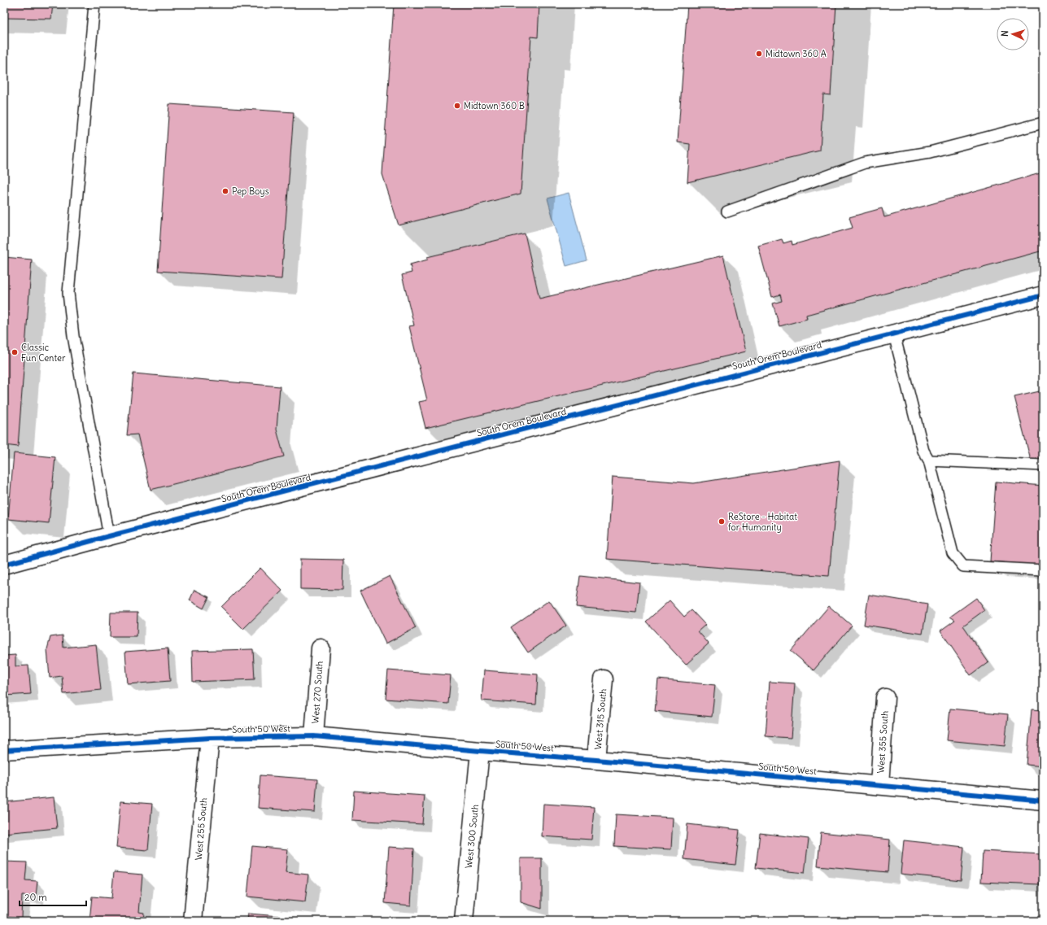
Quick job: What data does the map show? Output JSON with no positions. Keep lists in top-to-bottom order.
{
  "streets": {
    "street": [
      "South Orem Boulevard",
      "West 270 South",
      "West 315 South",
      "South 50 West",
      "West 355 South",
      "West 255 South",
      "West 300 South"
    ]
  },
  "crossings": [
    ["West 270 South", "South 50 West"],
    ["West 315 South", "South 50 West"],
    ["South 50 West", "West 355 South"],
    ["South 50 West", "West 255 South"],
    ["South 50 West", "West 300 South"]
  ],
  "places": [
    "Midtown 360 A",
    "Midtown 360 B",
    "Pep Boys",
    "Classic Fun Center",
    "ReStore - Habitat for Humanity"
  ],
  "scale_bar": "20 m",
  "north": "left"
}
